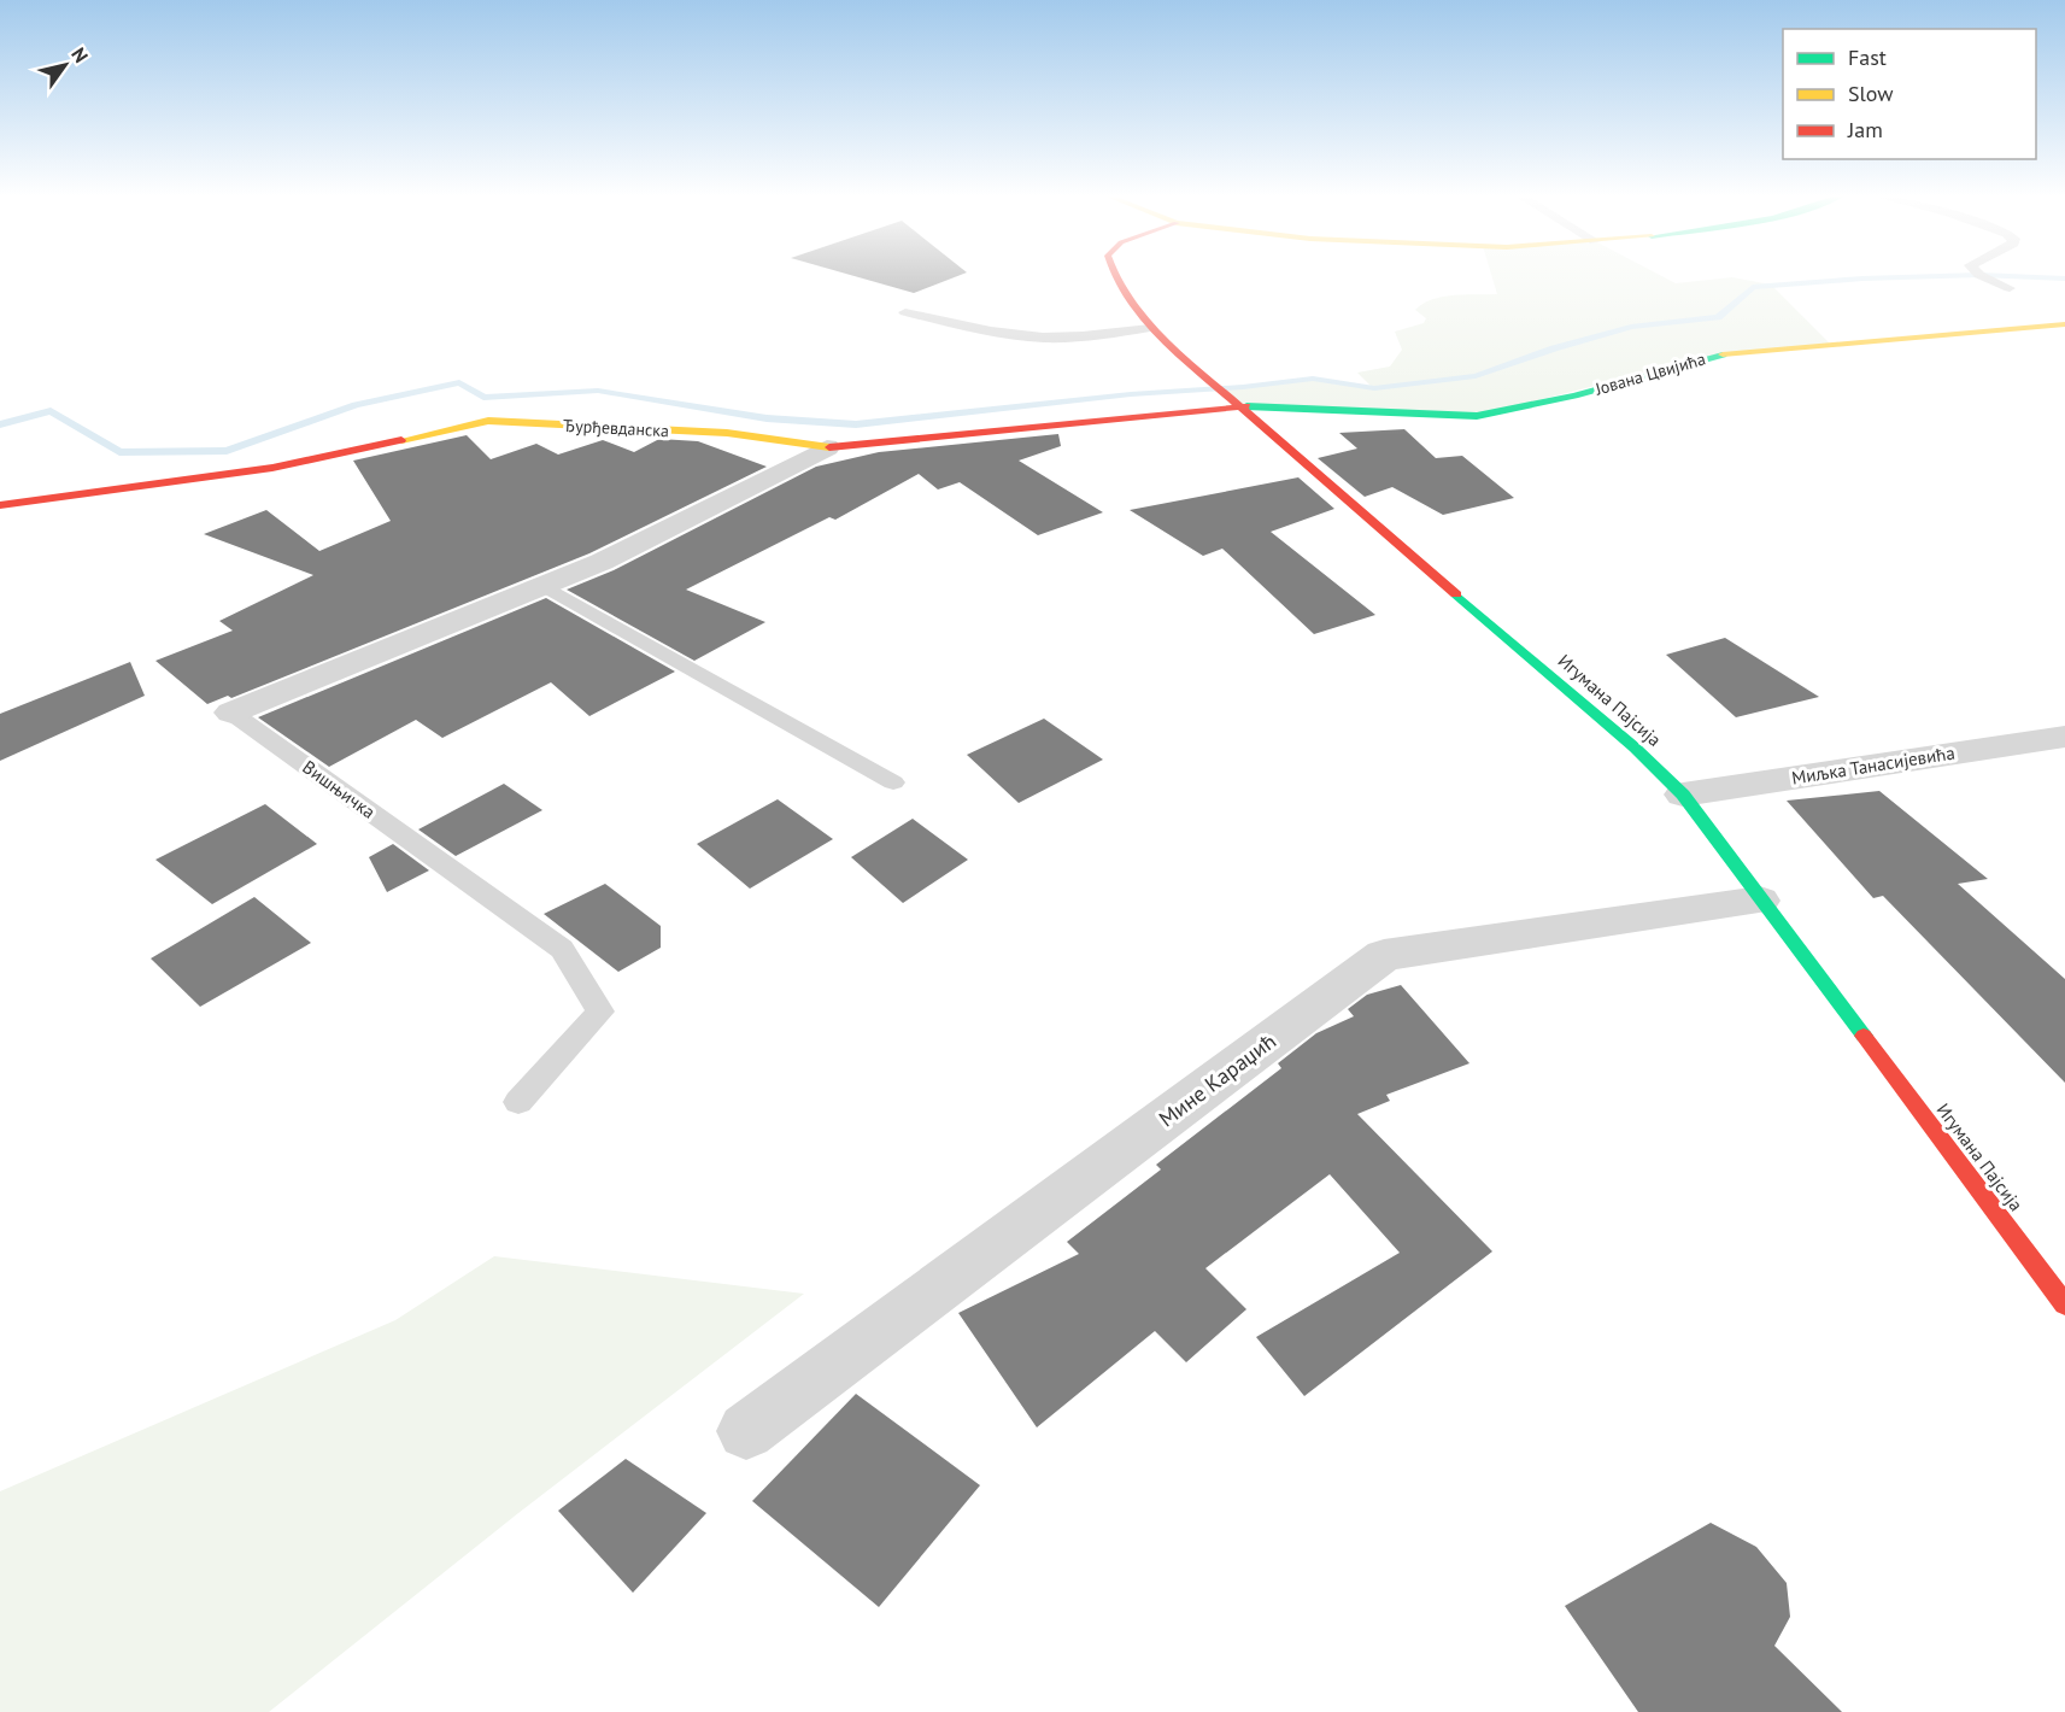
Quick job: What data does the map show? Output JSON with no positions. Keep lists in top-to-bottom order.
{
  "streets": {
    "street": [
      "Јована Цвијића",
      "Ђурђевданска",
      "Игумана Пајсија",
      "Миљка Танасијевића",
      "Вишњичка",
      "Мине Караџић"
    ]
  },
  "crossings": [
    ["Јована Цвијића", "Ђурђевданска"],
    ["Јована Цвијића", "Игумана Пајсија"],
    ["Ђурђевданска", "Игумана Пајсија"],
    ["Ђурђевданска", "Вишњичка"],
    ["Игумана Пајсија", "Миљка Танасијевића"],
    ["Игумана Пајсија", "Мине Караџић"]
  ],
  "legend": ["Fast", "Slow", "Jam"],
  "north": "top right"
}
